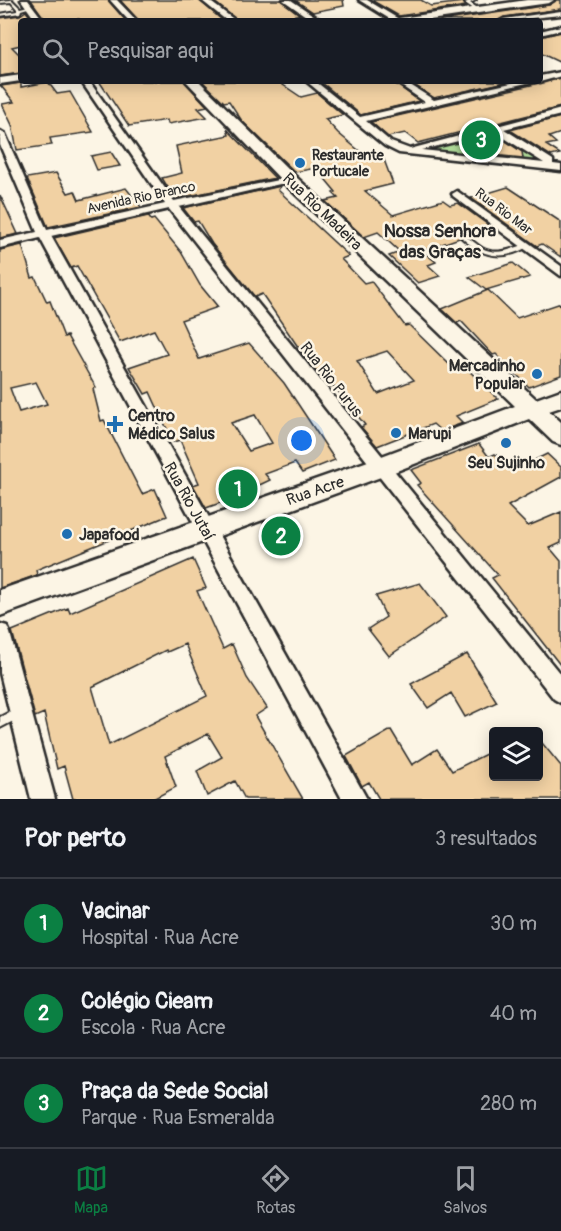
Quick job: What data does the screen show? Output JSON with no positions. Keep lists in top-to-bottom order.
{
  "streets": {
    "street": [
      "Avenida Rio Branco",
      "Rua Rio Madeira",
      "Rua Rio Mar",
      "Rua Rio Purus",
      "Rua Acre",
      "Rua Rio Jutaí"
    ]
  },
  "crossings": [
    ["Avenida Rio Branco", "Rua Rio Madeira"],
    ["Avenida Rio Branco", "Rua Rio Purus"],
    ["Avenida Rio Branco", "Rua Rio Jutaí"],
    ["Rua Rio Madeira", "Rua Acre"],
    ["Rua Rio Purus", "Rua Acre"],
    ["Rua Acre", "Rua Rio Jutaí"]
  ],
  "districts": ["Nossa Senhora das Graças"],
  "places": {
    "other": [
      "Restaurante Portucale",
      "Mercadinho Popular",
      "Marupi",
      "Seu Sujinho",
      "Japafood"
    ],
    "health": ["Centro Médico Salus"]
  },
  "page": {
    "search": "Pesquisar aqui",
    "pins": ["3", "1", "2"],
    "heading": ["Por perto", "3 resultados"],
    "list": [
      {
        "mark": "1",
        "name": "Vacinar",
        "note": "Hospital · Rua Acre",
        "value": "30 m"
      },
      {
        "mark": "2",
        "name": "Colégio Cieam",
        "note": "Escola · Rua Acre",
        "value": "40 m"
      },
      {
        "mark": "3",
        "name": "Praça da Sede Social",
        "note": "Parque · Rua Esmeralda",
        "value": "280 m"
      }
    ],
    "nav": ["Mapa", "Rotas", "Salvos"]
  }
}
